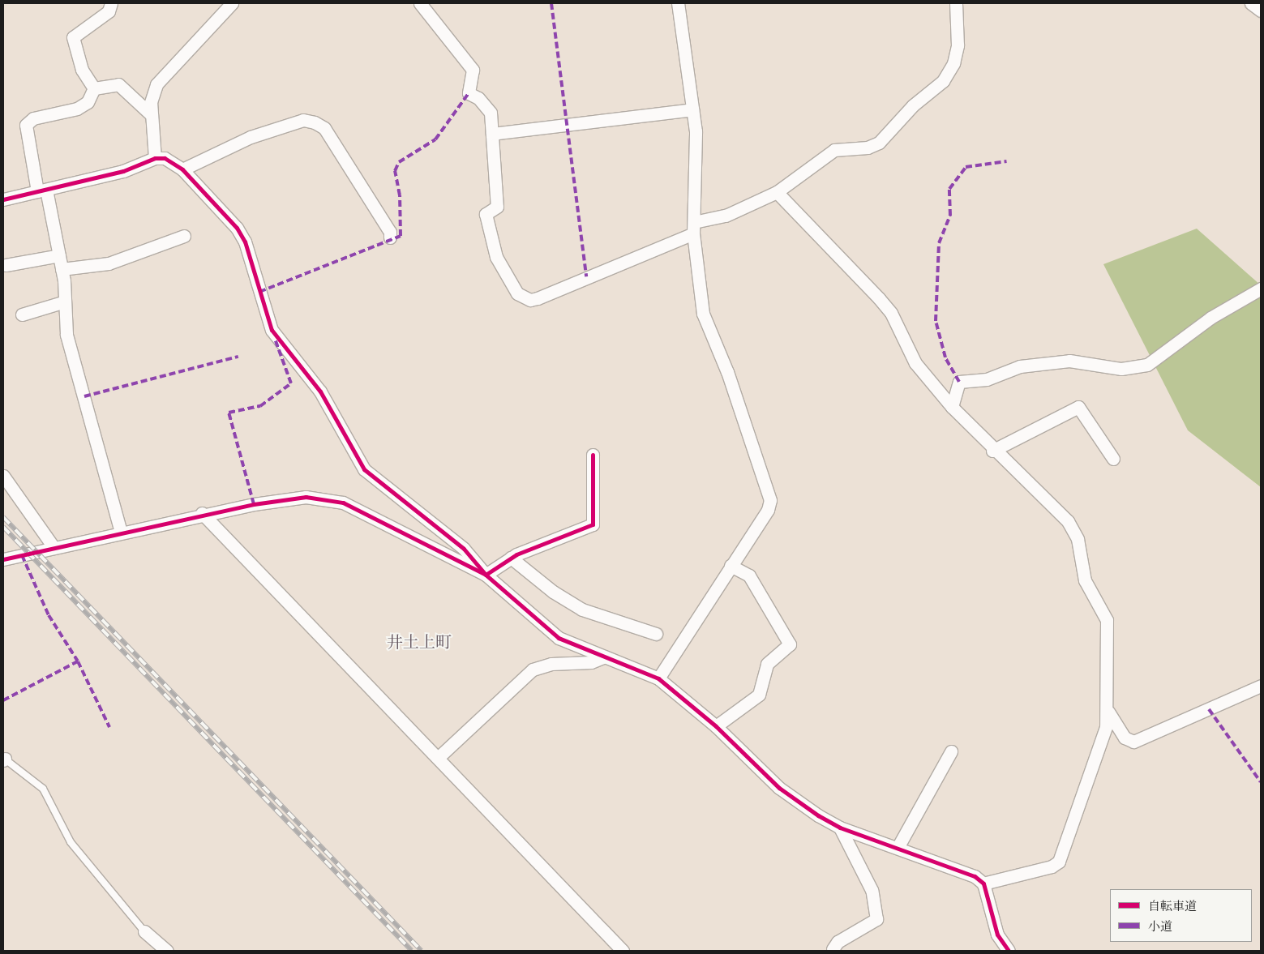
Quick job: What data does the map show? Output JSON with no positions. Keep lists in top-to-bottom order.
{
  "districts": ["井土上町"],
  "legend": ["自転車道", "小道"]
}
